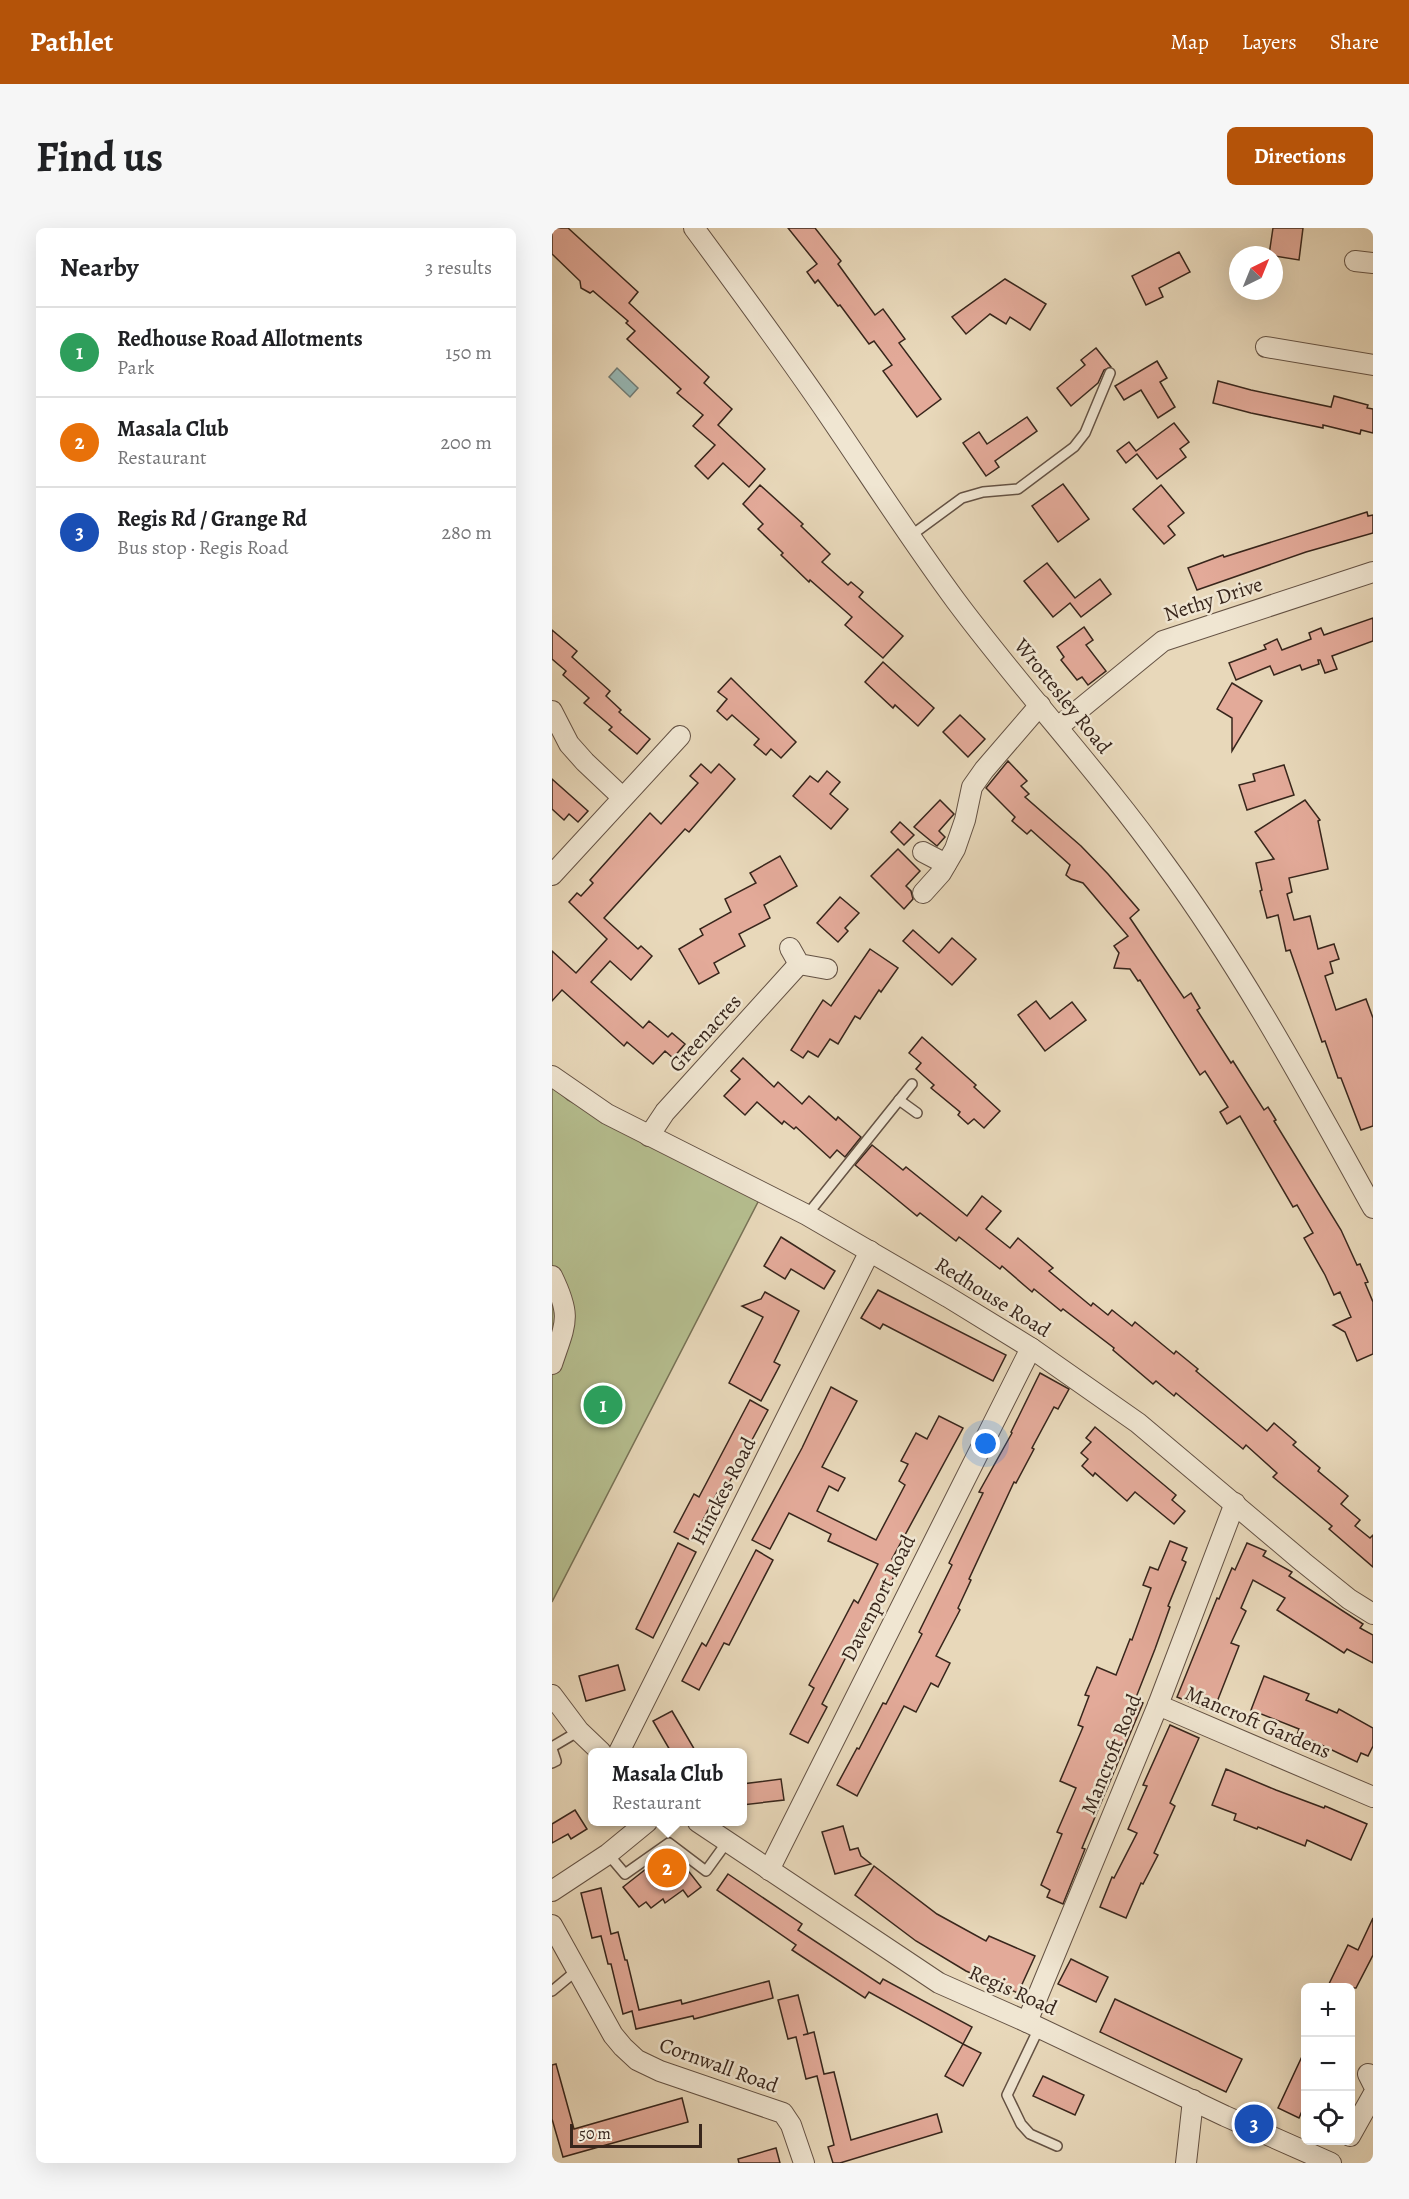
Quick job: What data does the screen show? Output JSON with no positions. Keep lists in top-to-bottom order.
{
  "streets": {
    "street": [
      "Nethy Drive",
      "Wrottesley Road",
      "Greenacres",
      "Redhouse Road",
      "Hinckes Road",
      "Davenport Road",
      "Mancroft Gardens",
      "Mancroft Road",
      "Regis Road",
      "Cornwall Road"
    ]
  },
  "crossings": [
    ["Nethy Drive", "Wrottesley Road"],
    ["Greenacres", "Redhouse Road"],
    ["Redhouse Road", "Hinckes Road"],
    ["Redhouse Road", "Davenport Road"],
    ["Redhouse Road", "Mancroft Road"],
    ["Davenport Road", "Regis Road"],
    ["Mancroft Gardens", "Mancroft Road"],
    ["Mancroft Road", "Regis Road"]
  ],
  "scale_bar": "50 m",
  "north": "top right",
  "page": {
    "header": "Pathlet",
    "nav": ["Map", "Layers", "Share"],
    "buttons": "Directions",
    "title": "Find us",
    "heading": ["Nearby", "3 results"],
    "list": [
      {
        "mark": "1",
        "name": "Redhouse Road Allotments",
        "note": "Park",
        "value": "150 m"
      },
      {
        "mark": "2",
        "name": "Masala Club",
        "note": "Restaurant",
        "value": "200 m"
      },
      {
        "mark": "3",
        "name": "Regis Rd / Grange Rd",
        "note": "Bus stop · Regis Road",
        "value": "280 m"
      }
    ],
    "pins": ["1", "2", "3"],
    "popup": ["Masala Club", "Restaurant"],
    "map_buttons": ["+", "−"],
    "scale": "50 m"
  }
}
